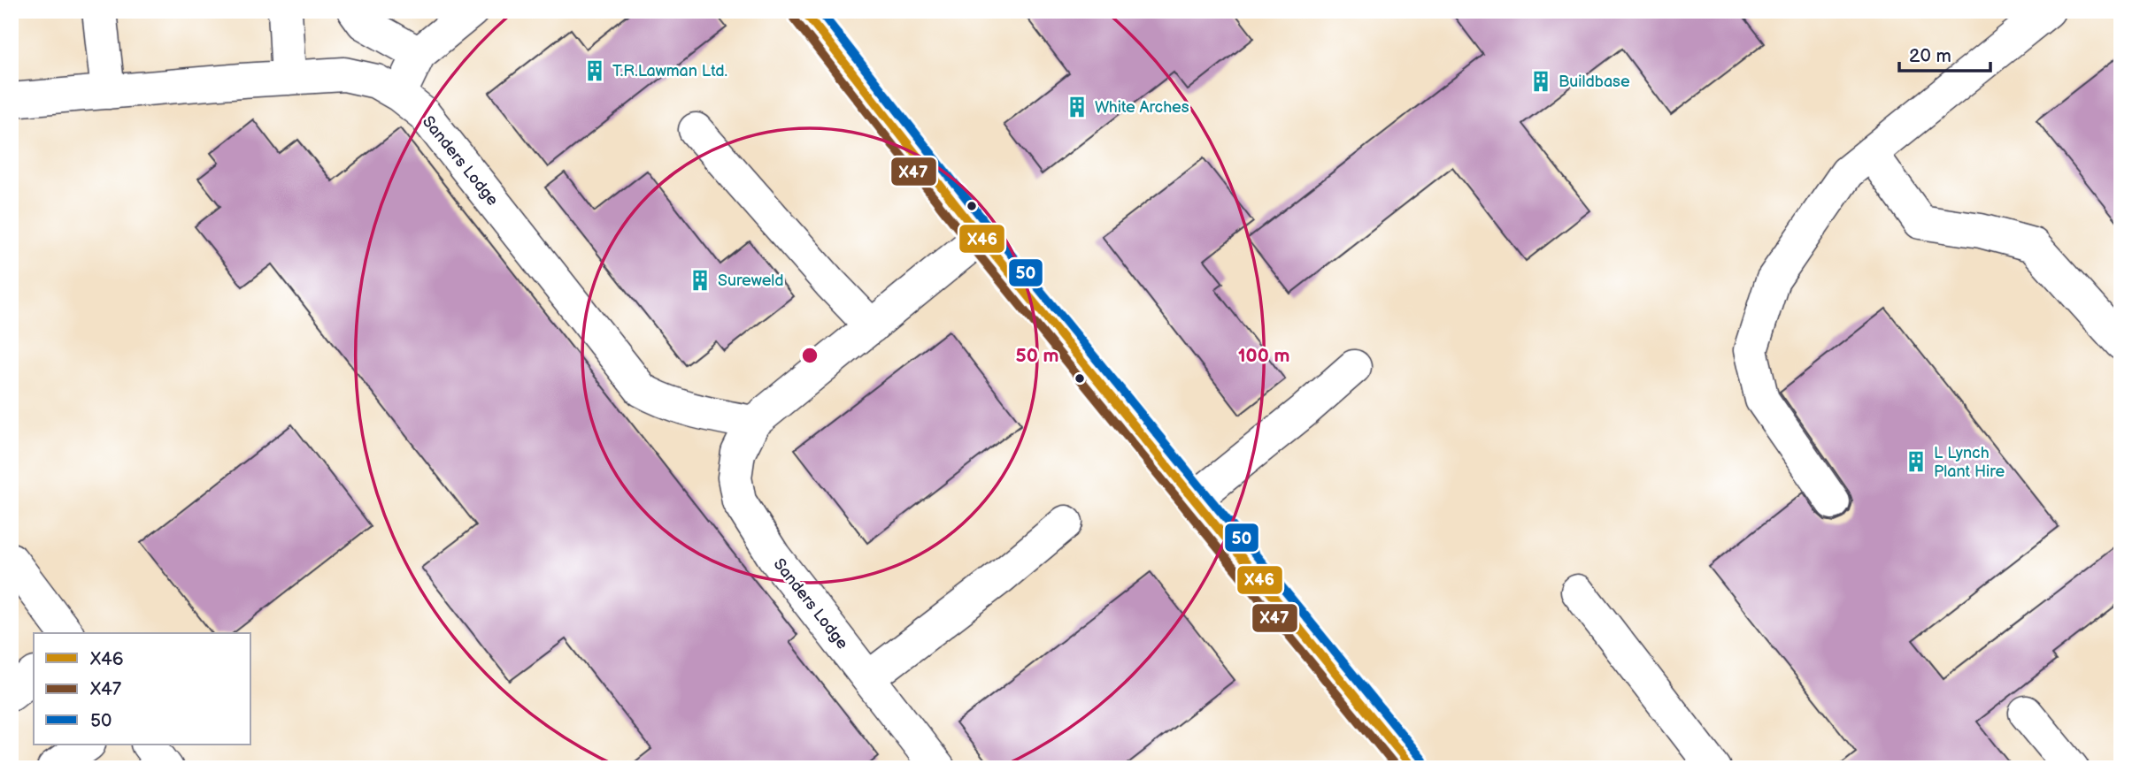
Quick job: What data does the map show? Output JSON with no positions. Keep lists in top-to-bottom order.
{
  "streets": {
    "street": ["Sanders Lodge"]
  },
  "places": {
    "building": [
      "T.R.Lawman Ltd.",
      "Buildbase",
      "White Arches",
      "Sureweld",
      "L Lynch Plant Hire"
    ]
  },
  "lines": ["transit line X46", "transit line 50", "transit line X47"],
  "legend": ["X46", "X47", "50"],
  "scale_bar": "20 m",
  "rings": ["50 m", "100 m"]
}
